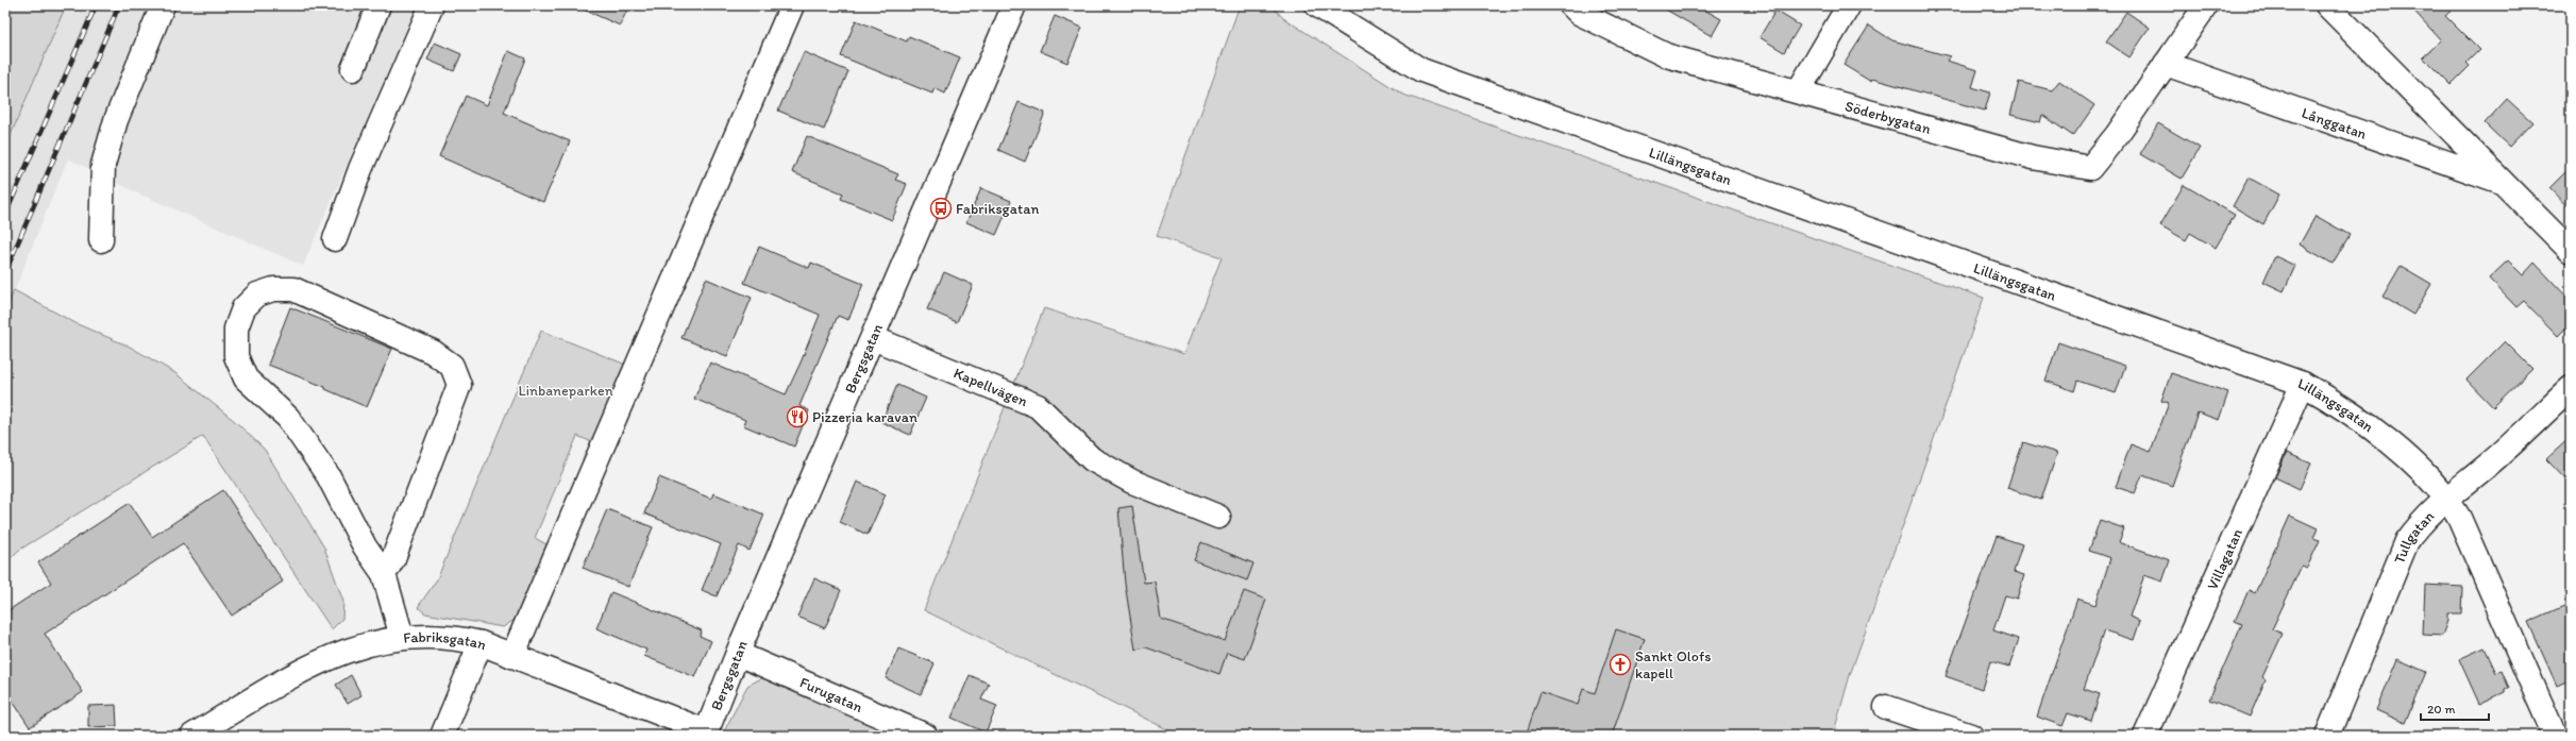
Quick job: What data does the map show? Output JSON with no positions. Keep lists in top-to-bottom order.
{
  "streets": {
    "street": [
      "Söderbygatan",
      "Långgatan",
      "Lillängsgatan",
      "Bergsgatan",
      "Kapellvägen",
      "Tullgatan",
      "Villagatan",
      "Fabriksgatan",
      "Furugatan"
    ]
  },
  "crossings": [
    ["Söderbygatan", "Långgatan"],
    ["Lillängsgatan", "Tullgatan"],
    ["Lillängsgatan", "Villagatan"],
    ["Bergsgatan", "Kapellvägen"],
    ["Bergsgatan", "Fabriksgatan"],
    ["Bergsgatan", "Furugatan"]
  ],
  "parks": ["Linbaneparken"],
  "places": {
    "bus stop": ["Fabriksgatan"],
    "restaurant": ["Pizzeria karavan"],
    "church": ["Sankt Olofs kapell"]
  },
  "scale_bar": "20 m"
}
